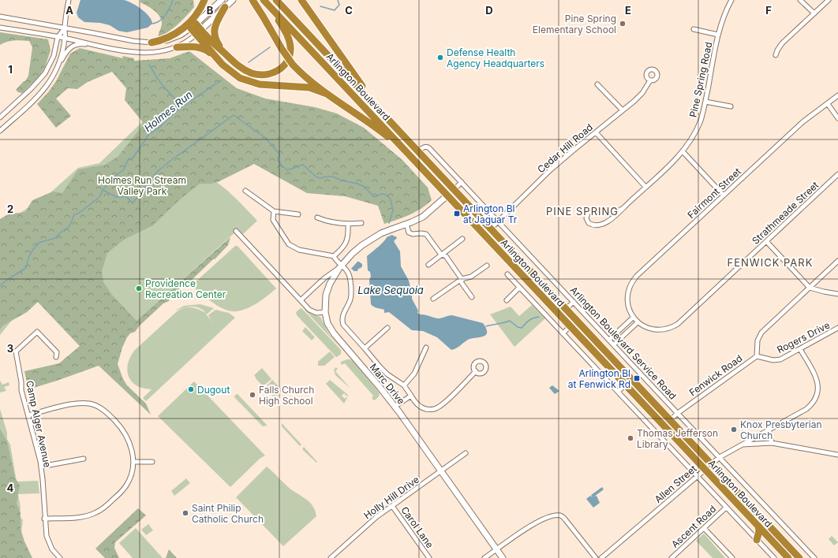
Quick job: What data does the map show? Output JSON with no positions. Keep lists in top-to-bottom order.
{
  "streets": {
    "highway": ["Arlington Boulevard"],
    "street": [
      "Pine Spring Road",
      "Cedar Hill Road",
      "Fairmont Street",
      "Strathmeade Street",
      "Rogers Drive",
      "Arlington Boulevard Service Road",
      "Fenwick Road",
      "Marc Drive",
      "Camp Alger Avenue",
      "Allen Street",
      "Holly Hill Drive",
      "Ascent Road",
      "Carol Lane"
    ]
  },
  "crossings": [
    ["Arlington Boulevard", "Cedar Hill Road"],
    ["Arlington Boulevard", "Arlington Boulevard Service Road"],
    ["Arlington Boulevard", "Fenwick Road"],
    ["Arlington Boulevard", "Marc Drive"],
    ["Arlington Boulevard", "Allen Street"],
    ["Cedar Hill Road", "Arlington Boulevard Service Road"],
    ["Fairmont Street", "Strathmeade Street"],
    ["Rogers Drive", "Fenwick Road"],
    ["Rogers Drive", "Allen Street"],
    ["Arlington Boulevard Service Road", "Fenwick Road"],
    ["Arlington Boulevard Service Road", "Allen Street"],
    ["Marc Drive", "Holly Hill Drive"],
    ["Holly Hill Drive", "Carol Lane"]
  ],
  "districts": ["PINE SPRING", "FENWICK PARK"],
  "water": ["Holmes Run", "Lake Sequoia"],
  "parks": ["Holmes Run Stream Valley Park"],
  "places": {
    "other": [
      "Pine Spring Elementary School",
      "Defense Health Agency Headquarters",
      "Providence Recreation Center",
      "Dugout",
      "Falls Church High School",
      "Knox Presbyterian Church",
      "Thomas Jefferson Library",
      "Saint Philip Catholic Church"
    ],
    "transit": ["Arlington Bl at Jaguar Tr", "Arlington Bl at Fenwick Rd"]
  },
  "grid": {
    "columns": [
      "A",
      "B",
      "C",
      "D",
      "E",
      "F"
    ],
    "rows": [
      "1",
      "2",
      "3",
      "4"
    ]
  }
}
